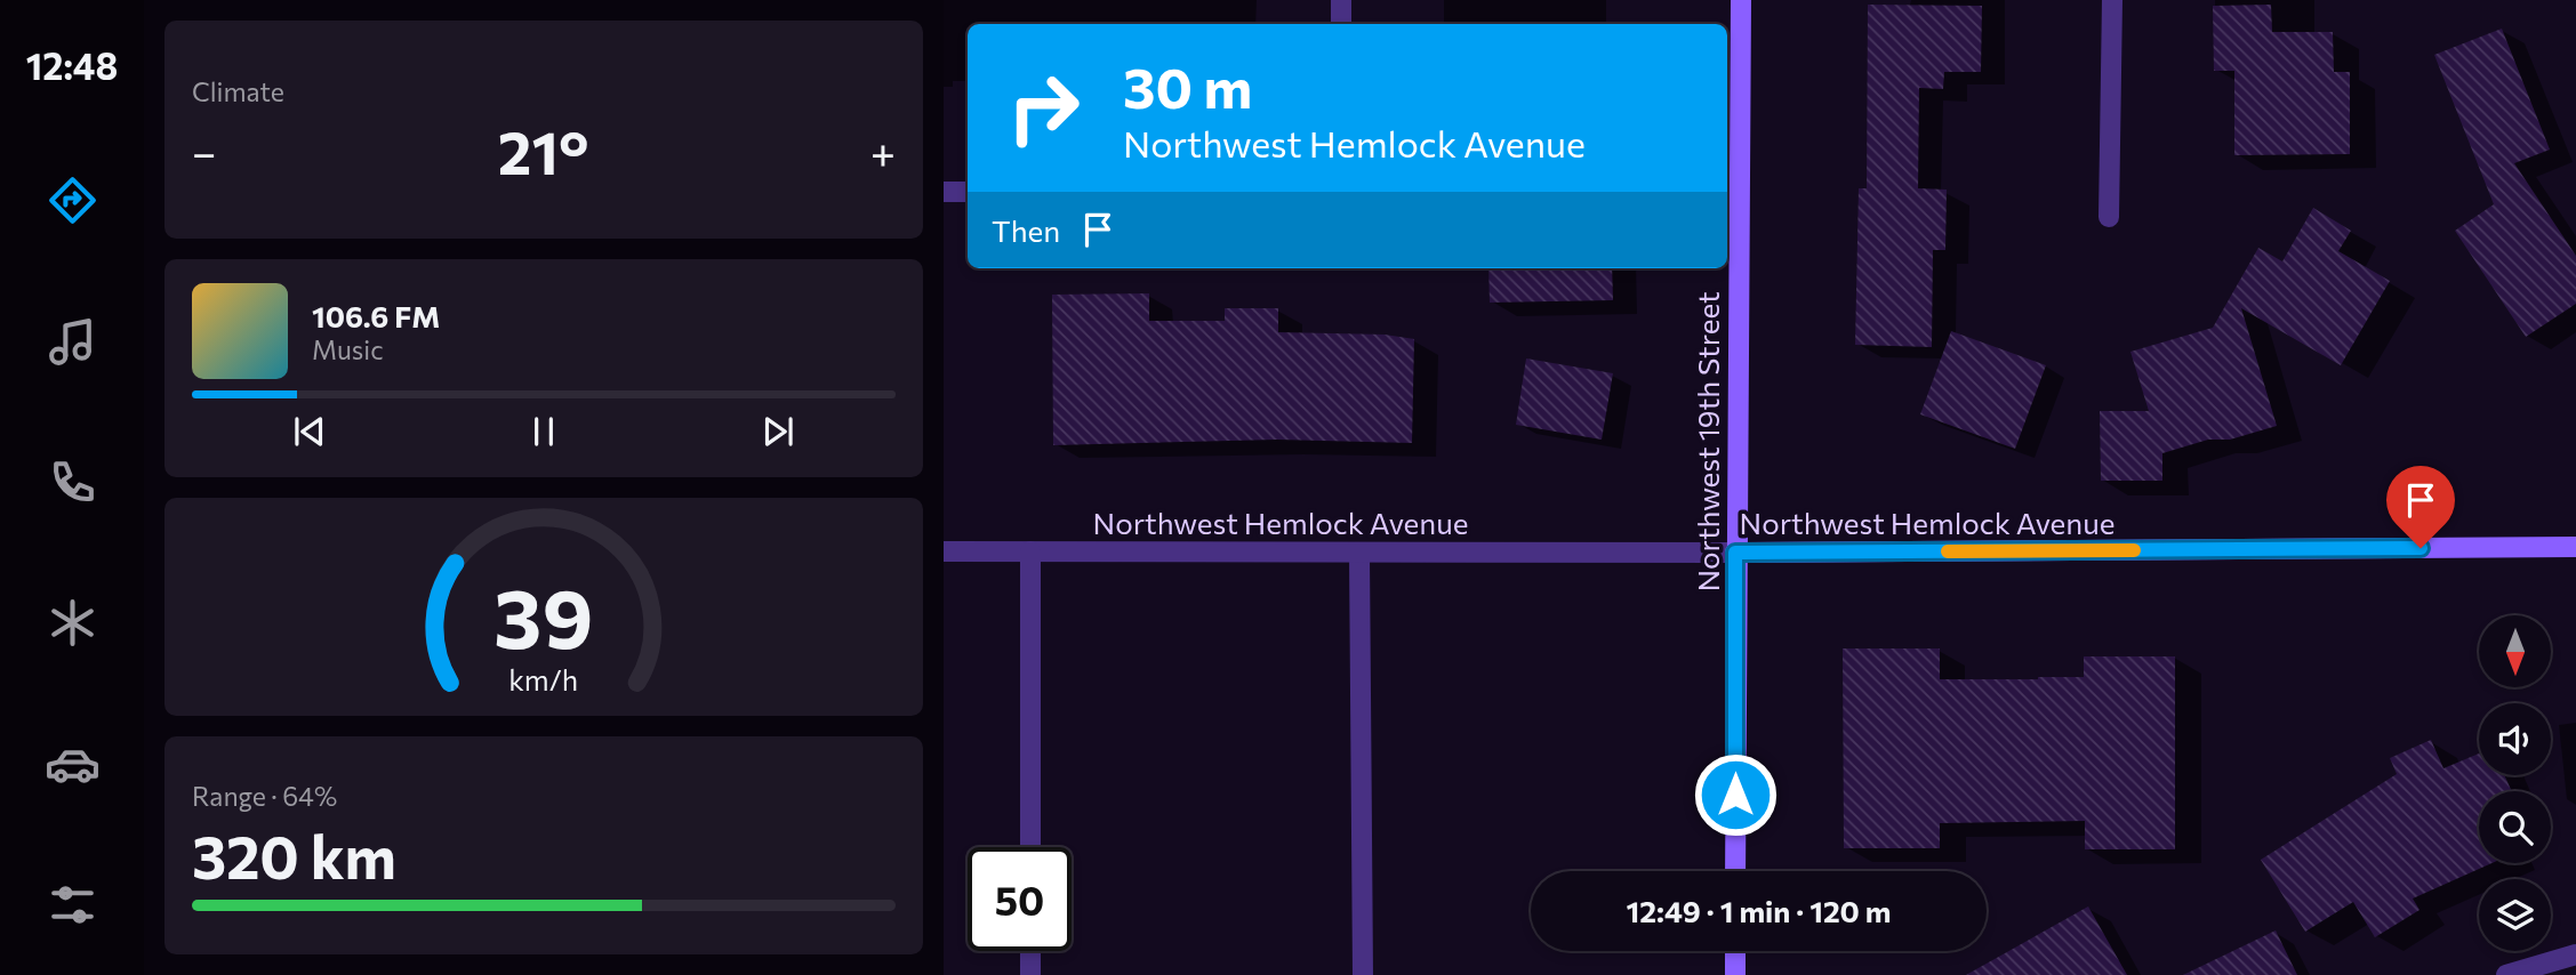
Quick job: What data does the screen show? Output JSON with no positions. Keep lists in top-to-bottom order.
{
  "streets": {
    "main road": ["Northwest 19th Street", "Northwest Hemlock Avenue"]
  },
  "crossings": [
    ["Northwest 19th Street", "Northwest Hemlock Avenue"]
  ],
  "north": "bottom",
  "page": {
    "tabs": "12:48",
    "tile": [
      "Climate",
      ["Range · 64%", "320 km"]
    ],
    "turn": ["30 m", "Northwest Hemlock Avenue"],
    "heat": ["−", "21°", "+"],
    "then": "Then",
    "song": ["106.6 FM", "Music"],
    "limit": "50",
    "trip": "12:49 · 1 min · 120 m",
    "gauge": ["39", "km/h"]
  }
}
